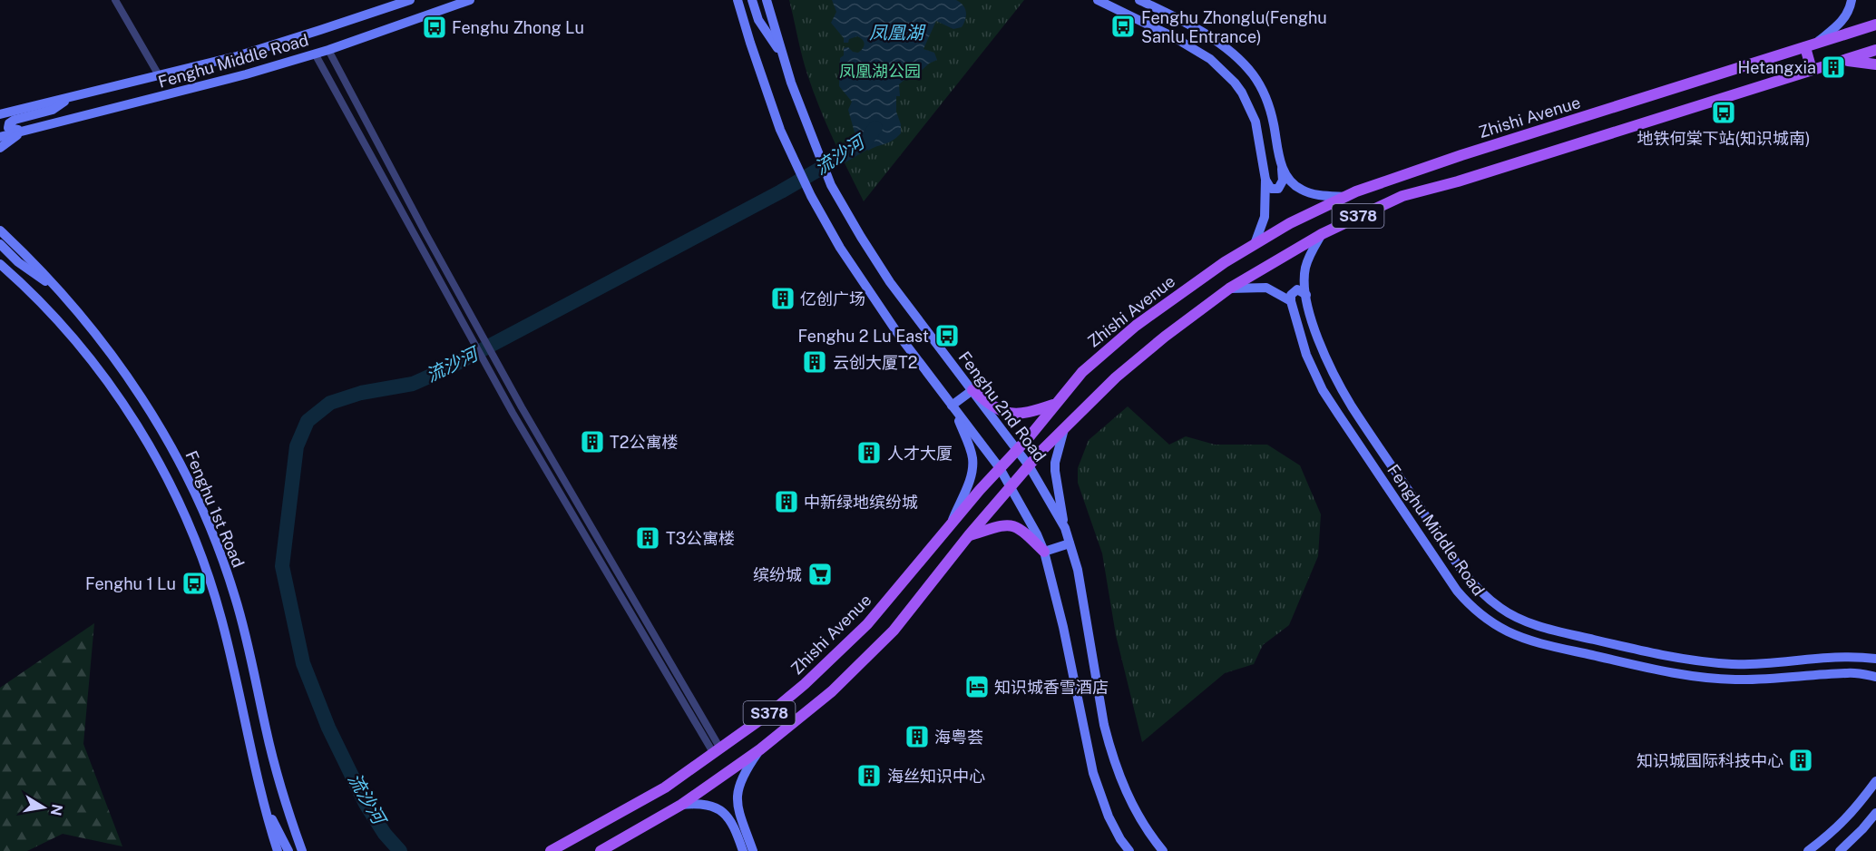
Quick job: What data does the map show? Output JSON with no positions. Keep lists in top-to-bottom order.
{
  "streets": {
    "main road": ["Zhishi Avenue", "S378"],
    "street": ["Fenghu Middle Road", "Fenghu 2nd Road", "Fenghu 1st Road"]
  },
  "crossings": [
    ["Fenghu Middle Road", "S378"],
    ["Zhishi Avenue", "Fenghu 2nd Road"],
    ["S378", "Fenghu 2nd Road"]
  ],
  "water": ["凤凰湖", "流沙河"],
  "parks": ["凤凰湖公园"],
  "places": {
    "bus stop": [
      "Fenghu Zhonglu(Fenghu Sanlu Entrance)",
      "Fenghu Zhong Lu",
      "地铁何棠下站(知识城南)",
      "Fenghu 2 Lu East",
      "Fenghu 1 Lu"
    ],
    "building": [
      "Hetangxia",
      "亿创广场",
      "云创大厦T2",
      "T2公寓楼",
      "人才大厦",
      "中新绿地缤纷城",
      "T3公寓楼",
      "海粤荟",
      "知识城国际科技中心",
      "海丝知识中心"
    ],
    "supermarket": ["缤纷城"],
    "hotel": ["知识城香雪酒店"]
  },
  "north": "right"
}
